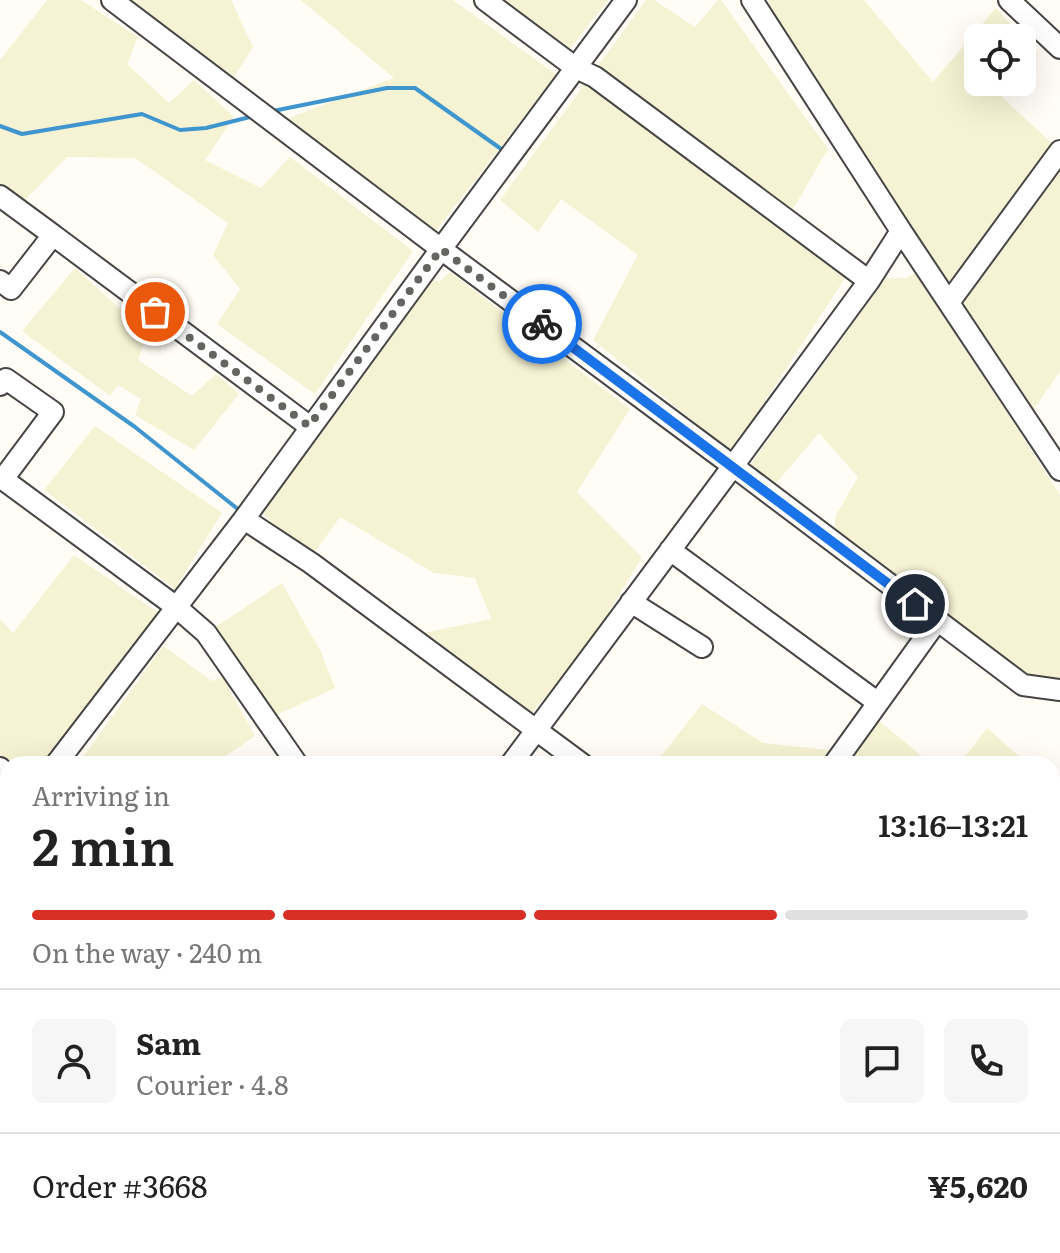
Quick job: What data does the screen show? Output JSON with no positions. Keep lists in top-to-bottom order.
{
  "page": {
    "heading": ["2 min", "Arriving in", "13:16–13:21"],
    "panel": [
      "Sam",
      "Courier · 4.8",
      "Order #3668",
      "¥5,620"
    ],
    "bar": "On the way · 240 m"
  }
}
